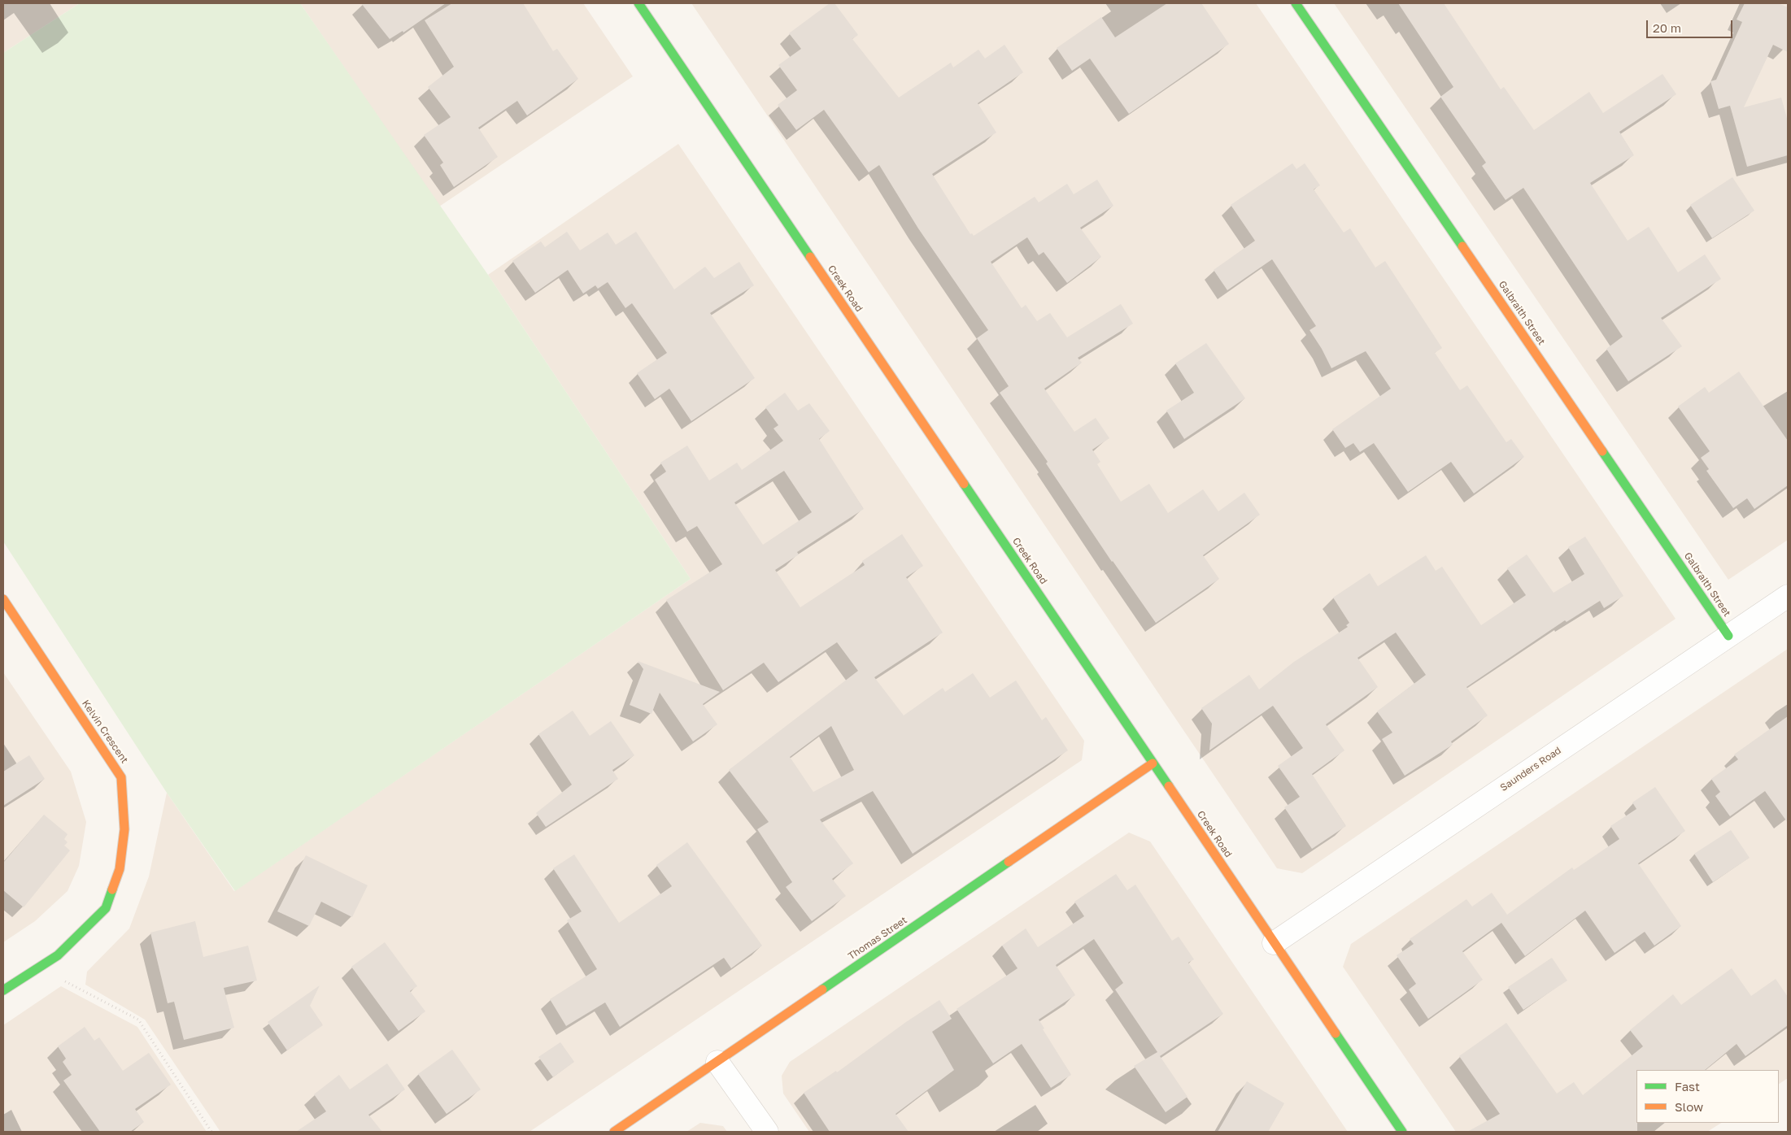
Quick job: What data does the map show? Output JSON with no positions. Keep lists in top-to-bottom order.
{
  "streets": {
    "street": [
      "Creek Road",
      "Galbraith Street",
      "Kelvin Crescent",
      "Saunders Road",
      "Thomas Street"
    ]
  },
  "crossings": [
    ["Creek Road", "Saunders Road"],
    ["Creek Road", "Thomas Street"],
    ["Galbraith Street", "Saunders Road"]
  ],
  "legend": ["Fast", "Slow"],
  "scale_bar": "20 m"
}
